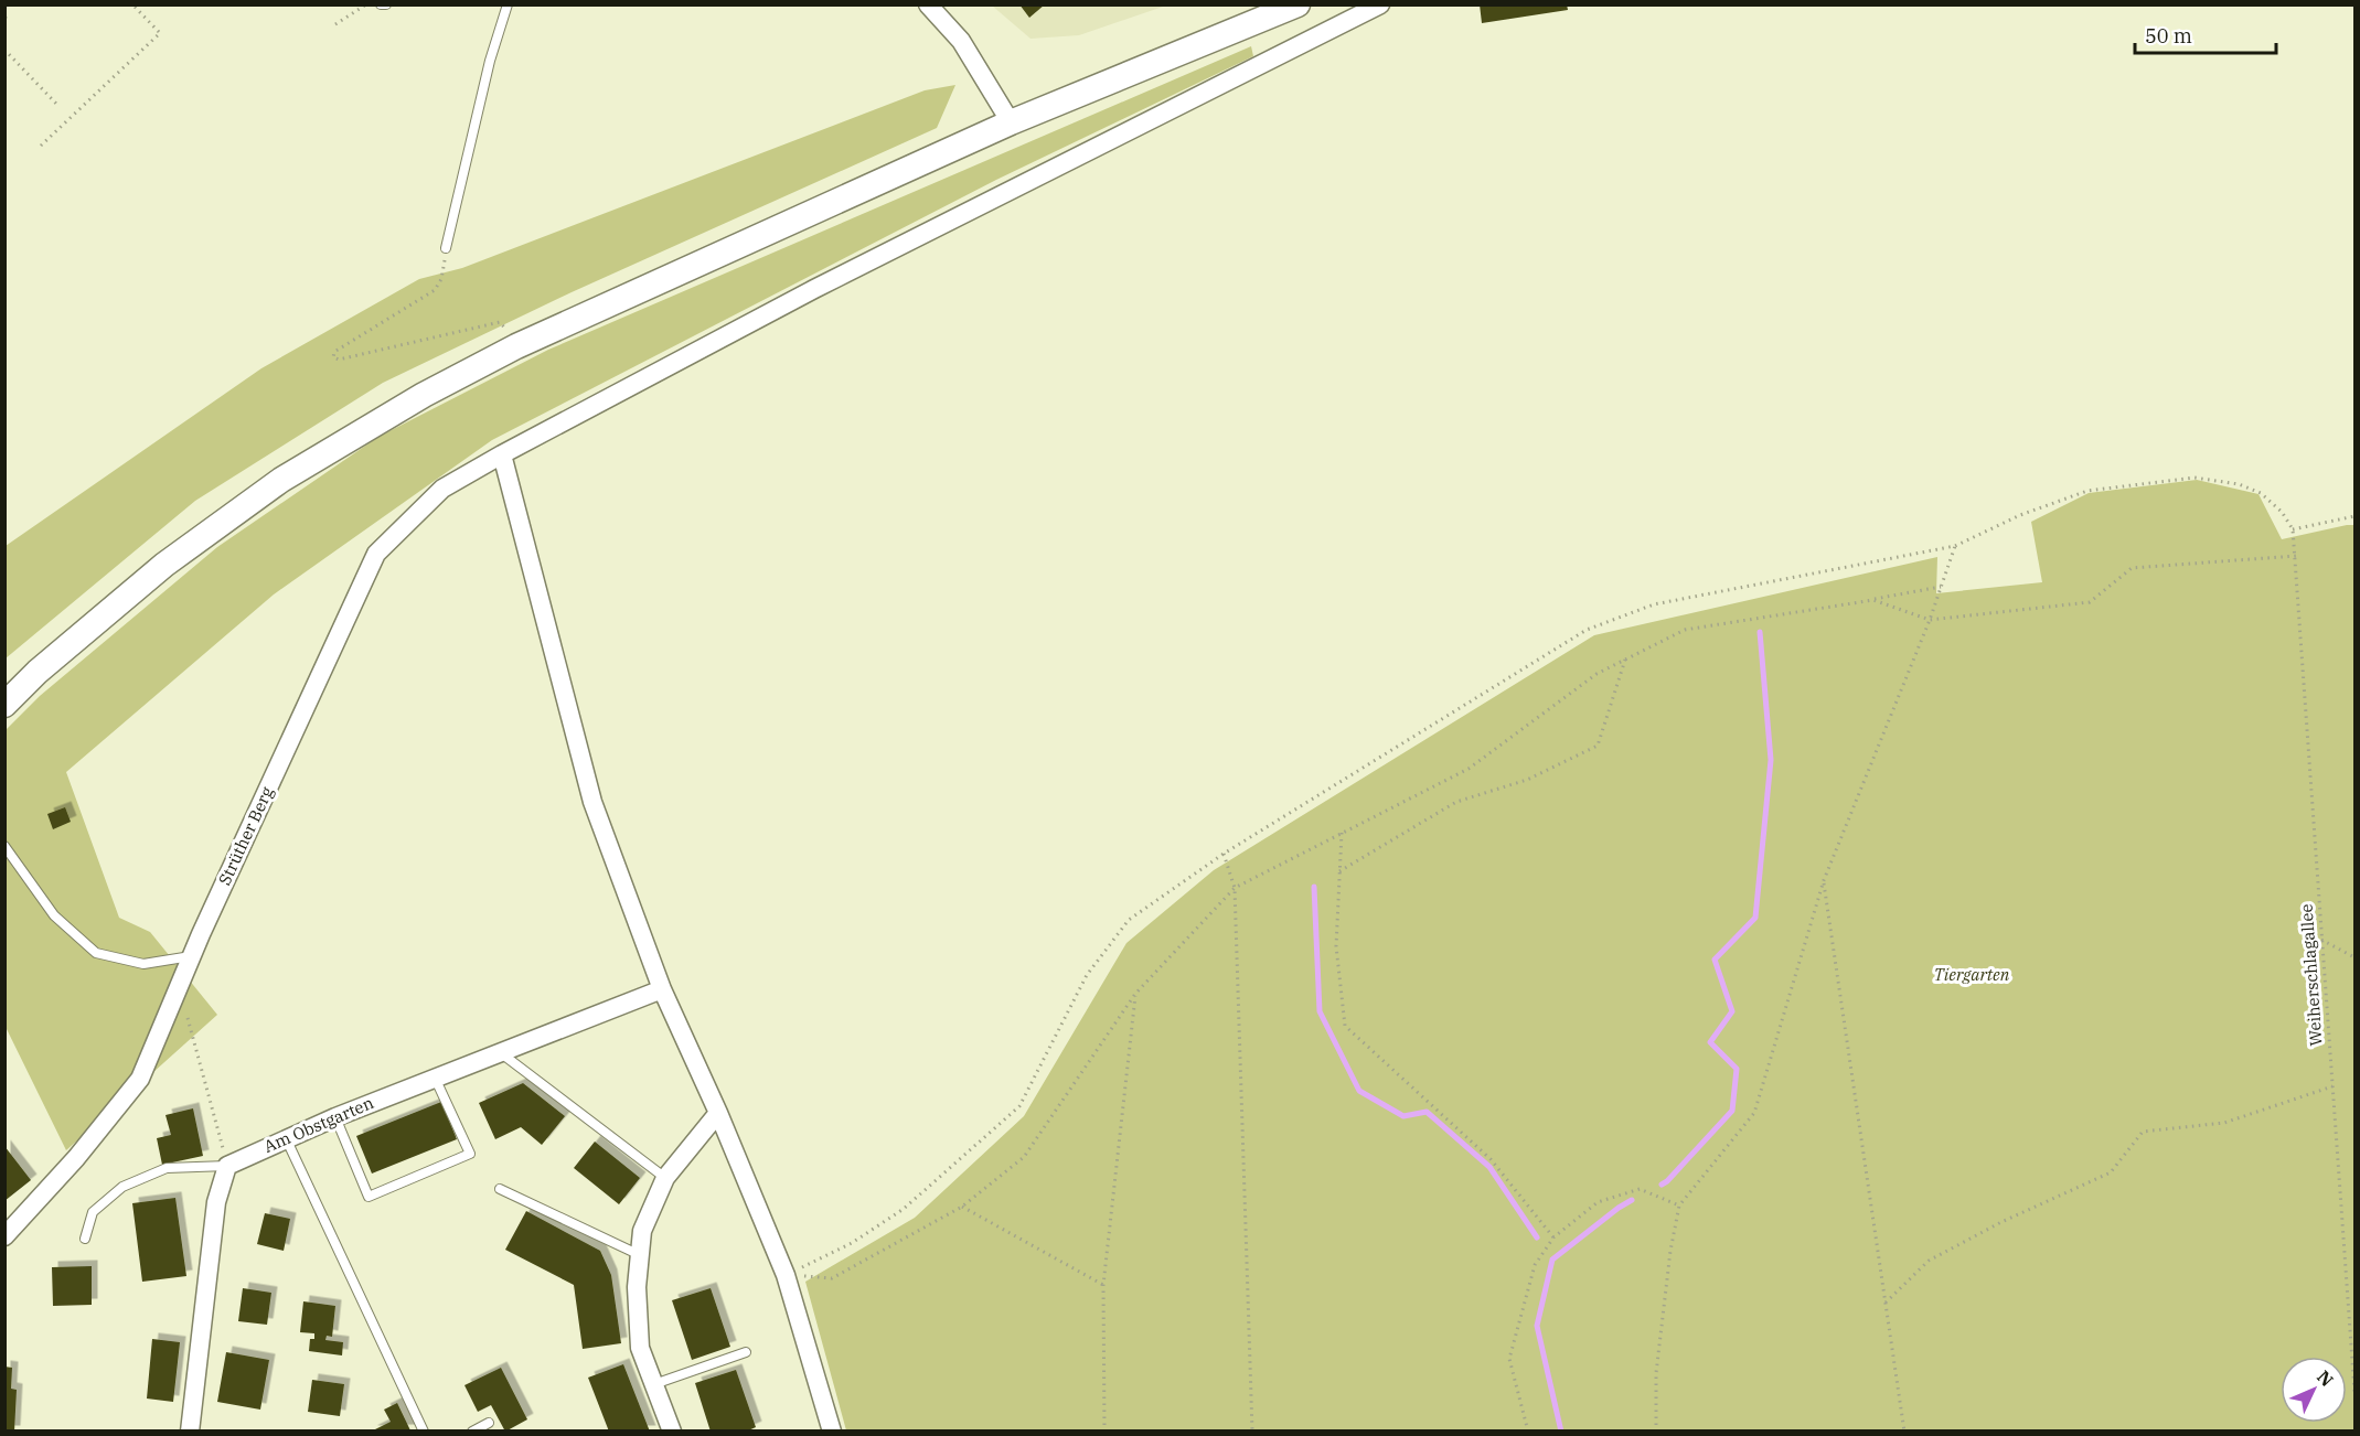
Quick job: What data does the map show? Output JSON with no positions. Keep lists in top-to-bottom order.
{
  "streets": {
    "street": ["Strüther Berg", "Am Obstgarten"],
    "path": ["Weiherschlagallee"]
  },
  "parks": ["Tiergarten"],
  "scale_bar": "50 m",
  "north": "top right"
}
